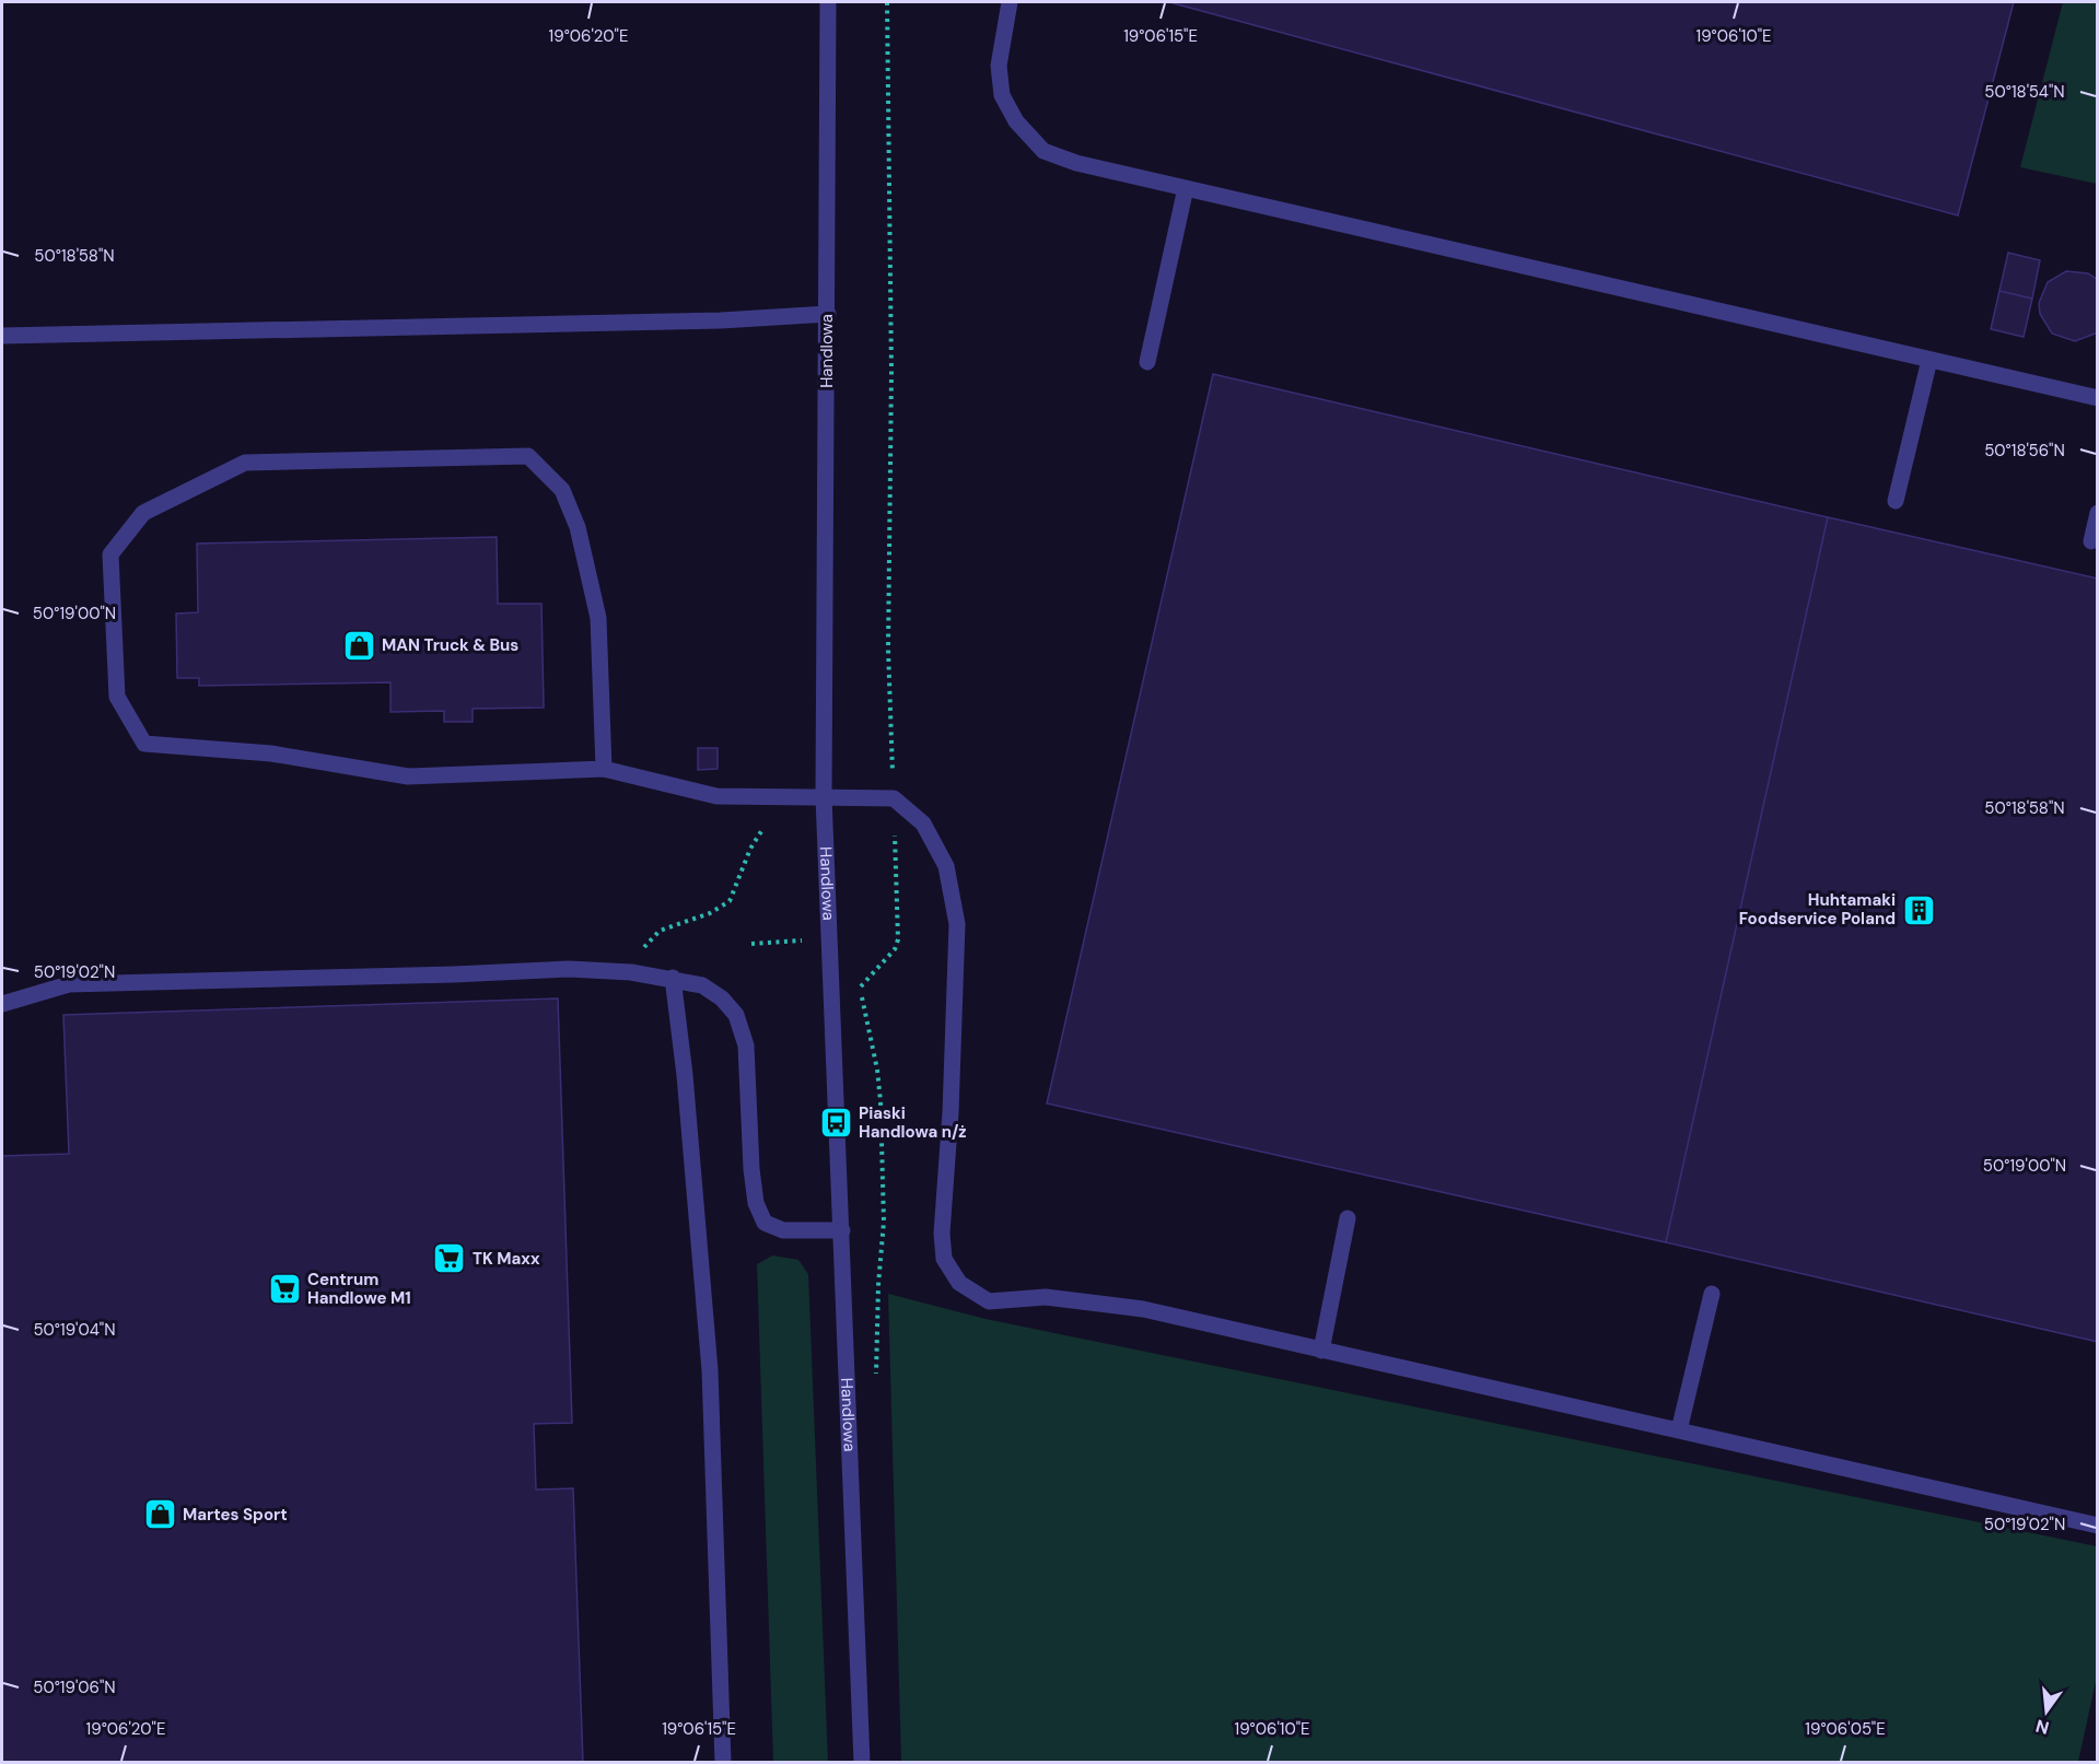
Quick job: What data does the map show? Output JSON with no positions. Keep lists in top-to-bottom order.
{
  "streets": {
    "street": ["Handlowa"]
  },
  "places": {
    "shop": ["MAN Truck & Bus", "Martes Sport"],
    "building": ["Huhtamaki Foodservice Poland"],
    "bus stop": ["Piaski Handlowa n/ż"],
    "supermarket": ["TK Maxx", "Centrum Handlowe M1"]
  },
  "north": "bottom",
  "coordinates": [
    "19°06'20\"E",
    "19°06'15\"E",
    "19°06'10\"E",
    "50°18'54\"N",
    "50°18'58\"N",
    "50°18'56\"N",
    "50°19'00\"N",
    "50°19'02\"N",
    "50°19'04\"N",
    "50°19'06\"N",
    "19°06'05\"E"
  ]
}
